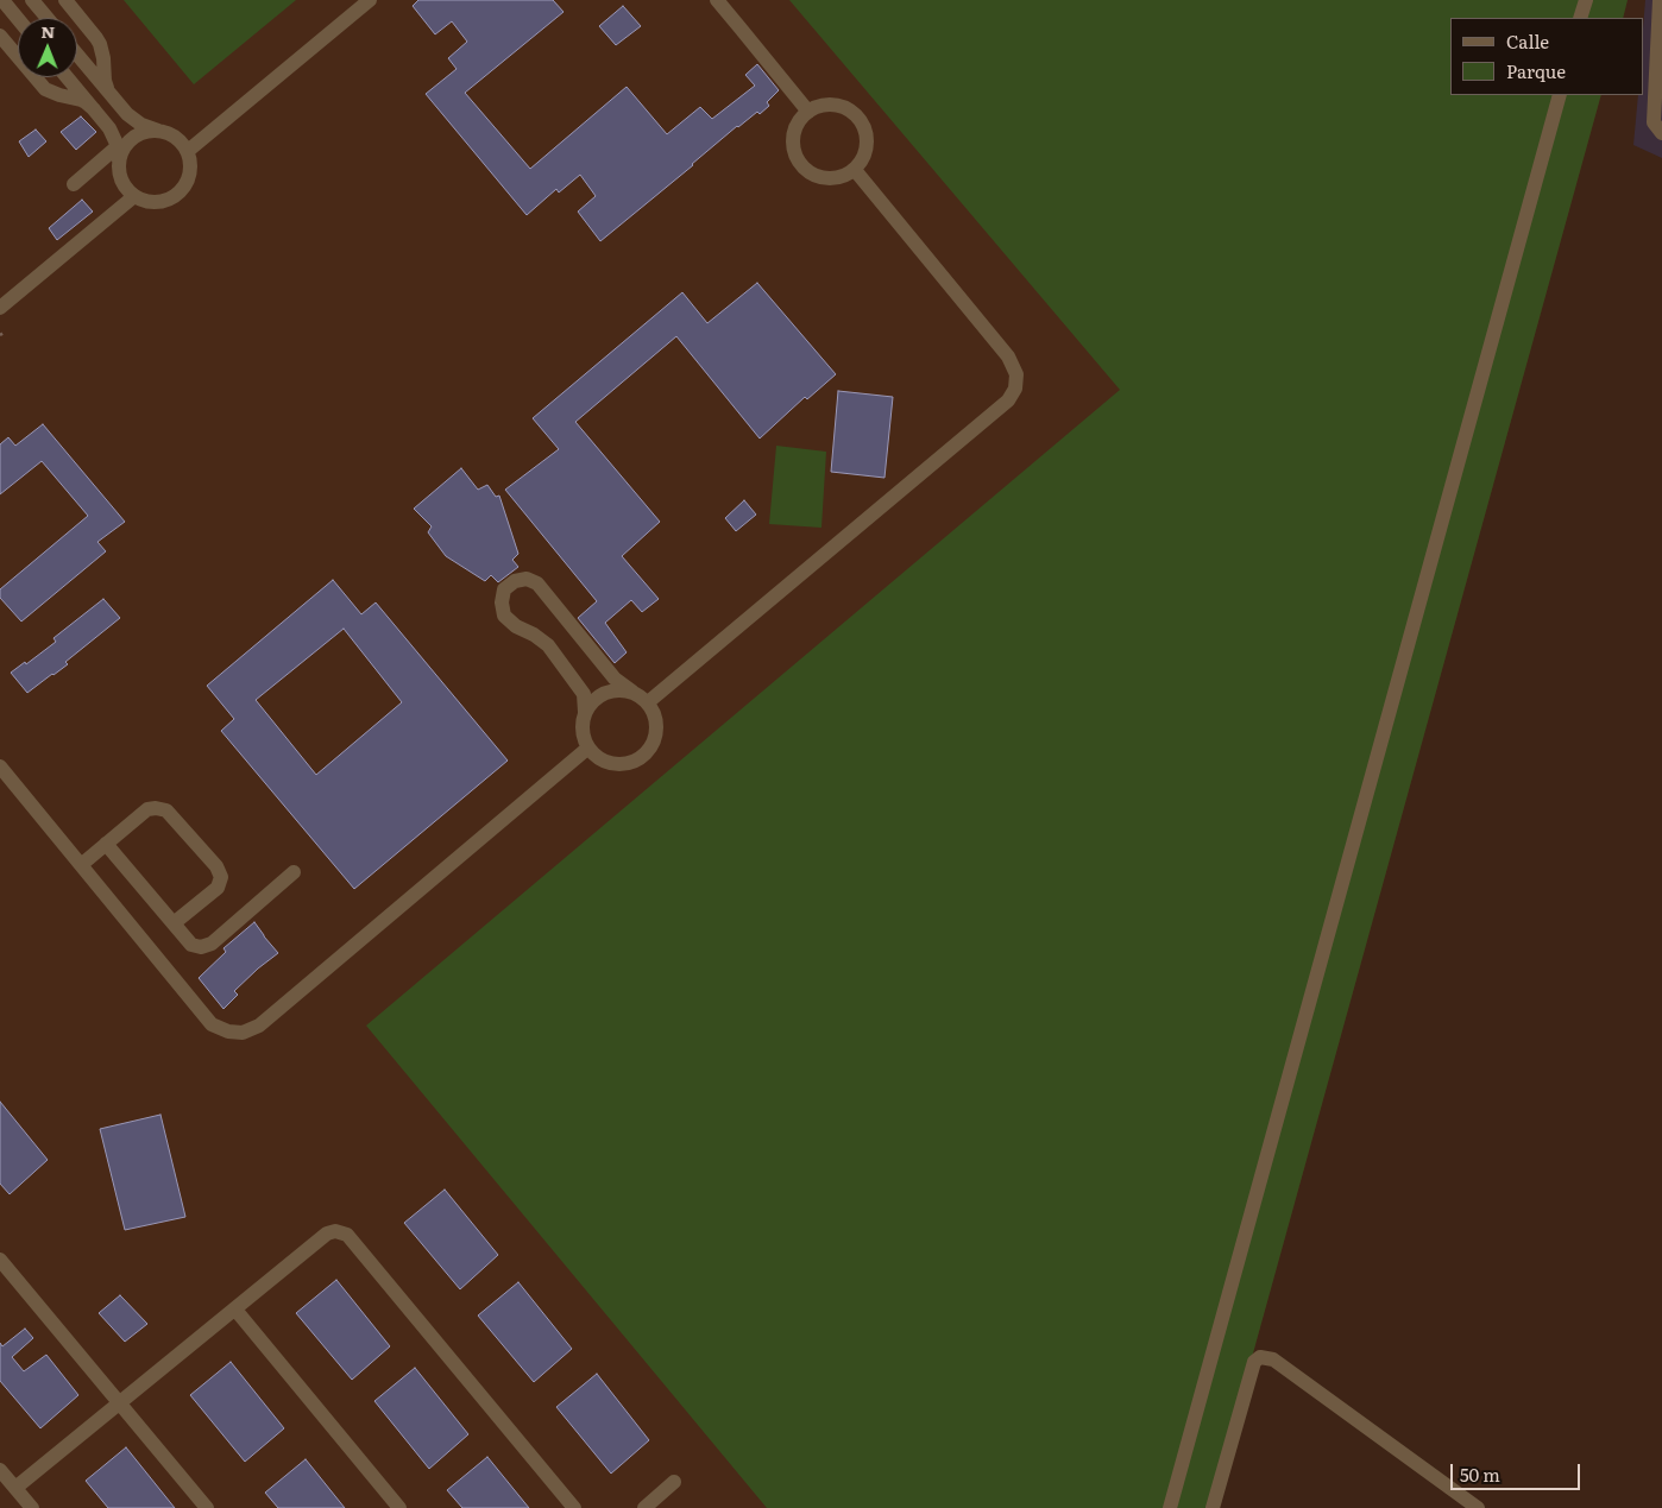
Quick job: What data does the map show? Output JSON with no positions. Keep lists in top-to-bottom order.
{
  "legend": ["Calle", "Parque"],
  "scale_bar": "50 m",
  "north": "top"
}
